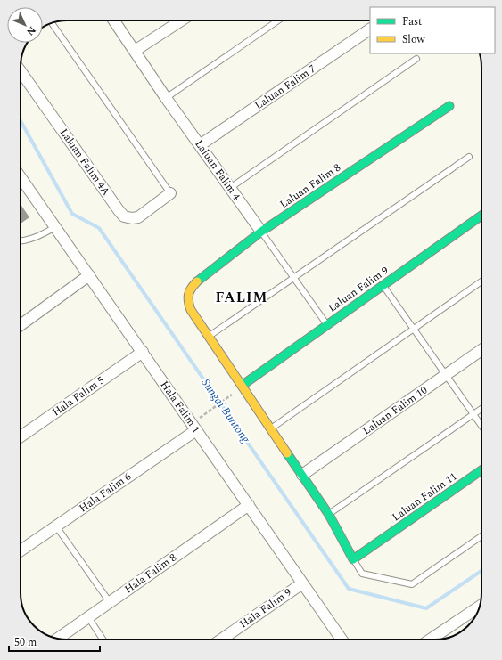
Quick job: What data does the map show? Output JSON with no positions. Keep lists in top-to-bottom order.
{
  "streets": {
    "street": [
      "Laluan Falim 7",
      "Laluan Falim 4A",
      "Laluan Falim 4",
      "Laluan Falim 8",
      "Laluan Falim 9",
      "Hala Falim 5",
      "Hala Falim 1",
      "Laluan Falim 10",
      "Hala Falim 6",
      "Laluan Falim 11",
      "Hala Falim 8",
      "Hala Falim 9"
    ]
  },
  "crossings": [
    ["Laluan Falim 7", "Laluan Falim 4"],
    ["Laluan Falim 4", "Laluan Falim 8"],
    ["Laluan Falim 4", "Laluan Falim 9"],
    ["Hala Falim 5", "Hala Falim 1"],
    ["Hala Falim 1", "Hala Falim 6"],
    ["Hala Falim 1", "Hala Falim 8"],
    ["Hala Falim 1", "Hala Falim 9"]
  ],
  "districts": ["FALIM"],
  "water": ["Sungai Buntong"],
  "legend": ["Fast", "Slow"],
  "scale_bar": "50 m",
  "north": "bottom right"
}
